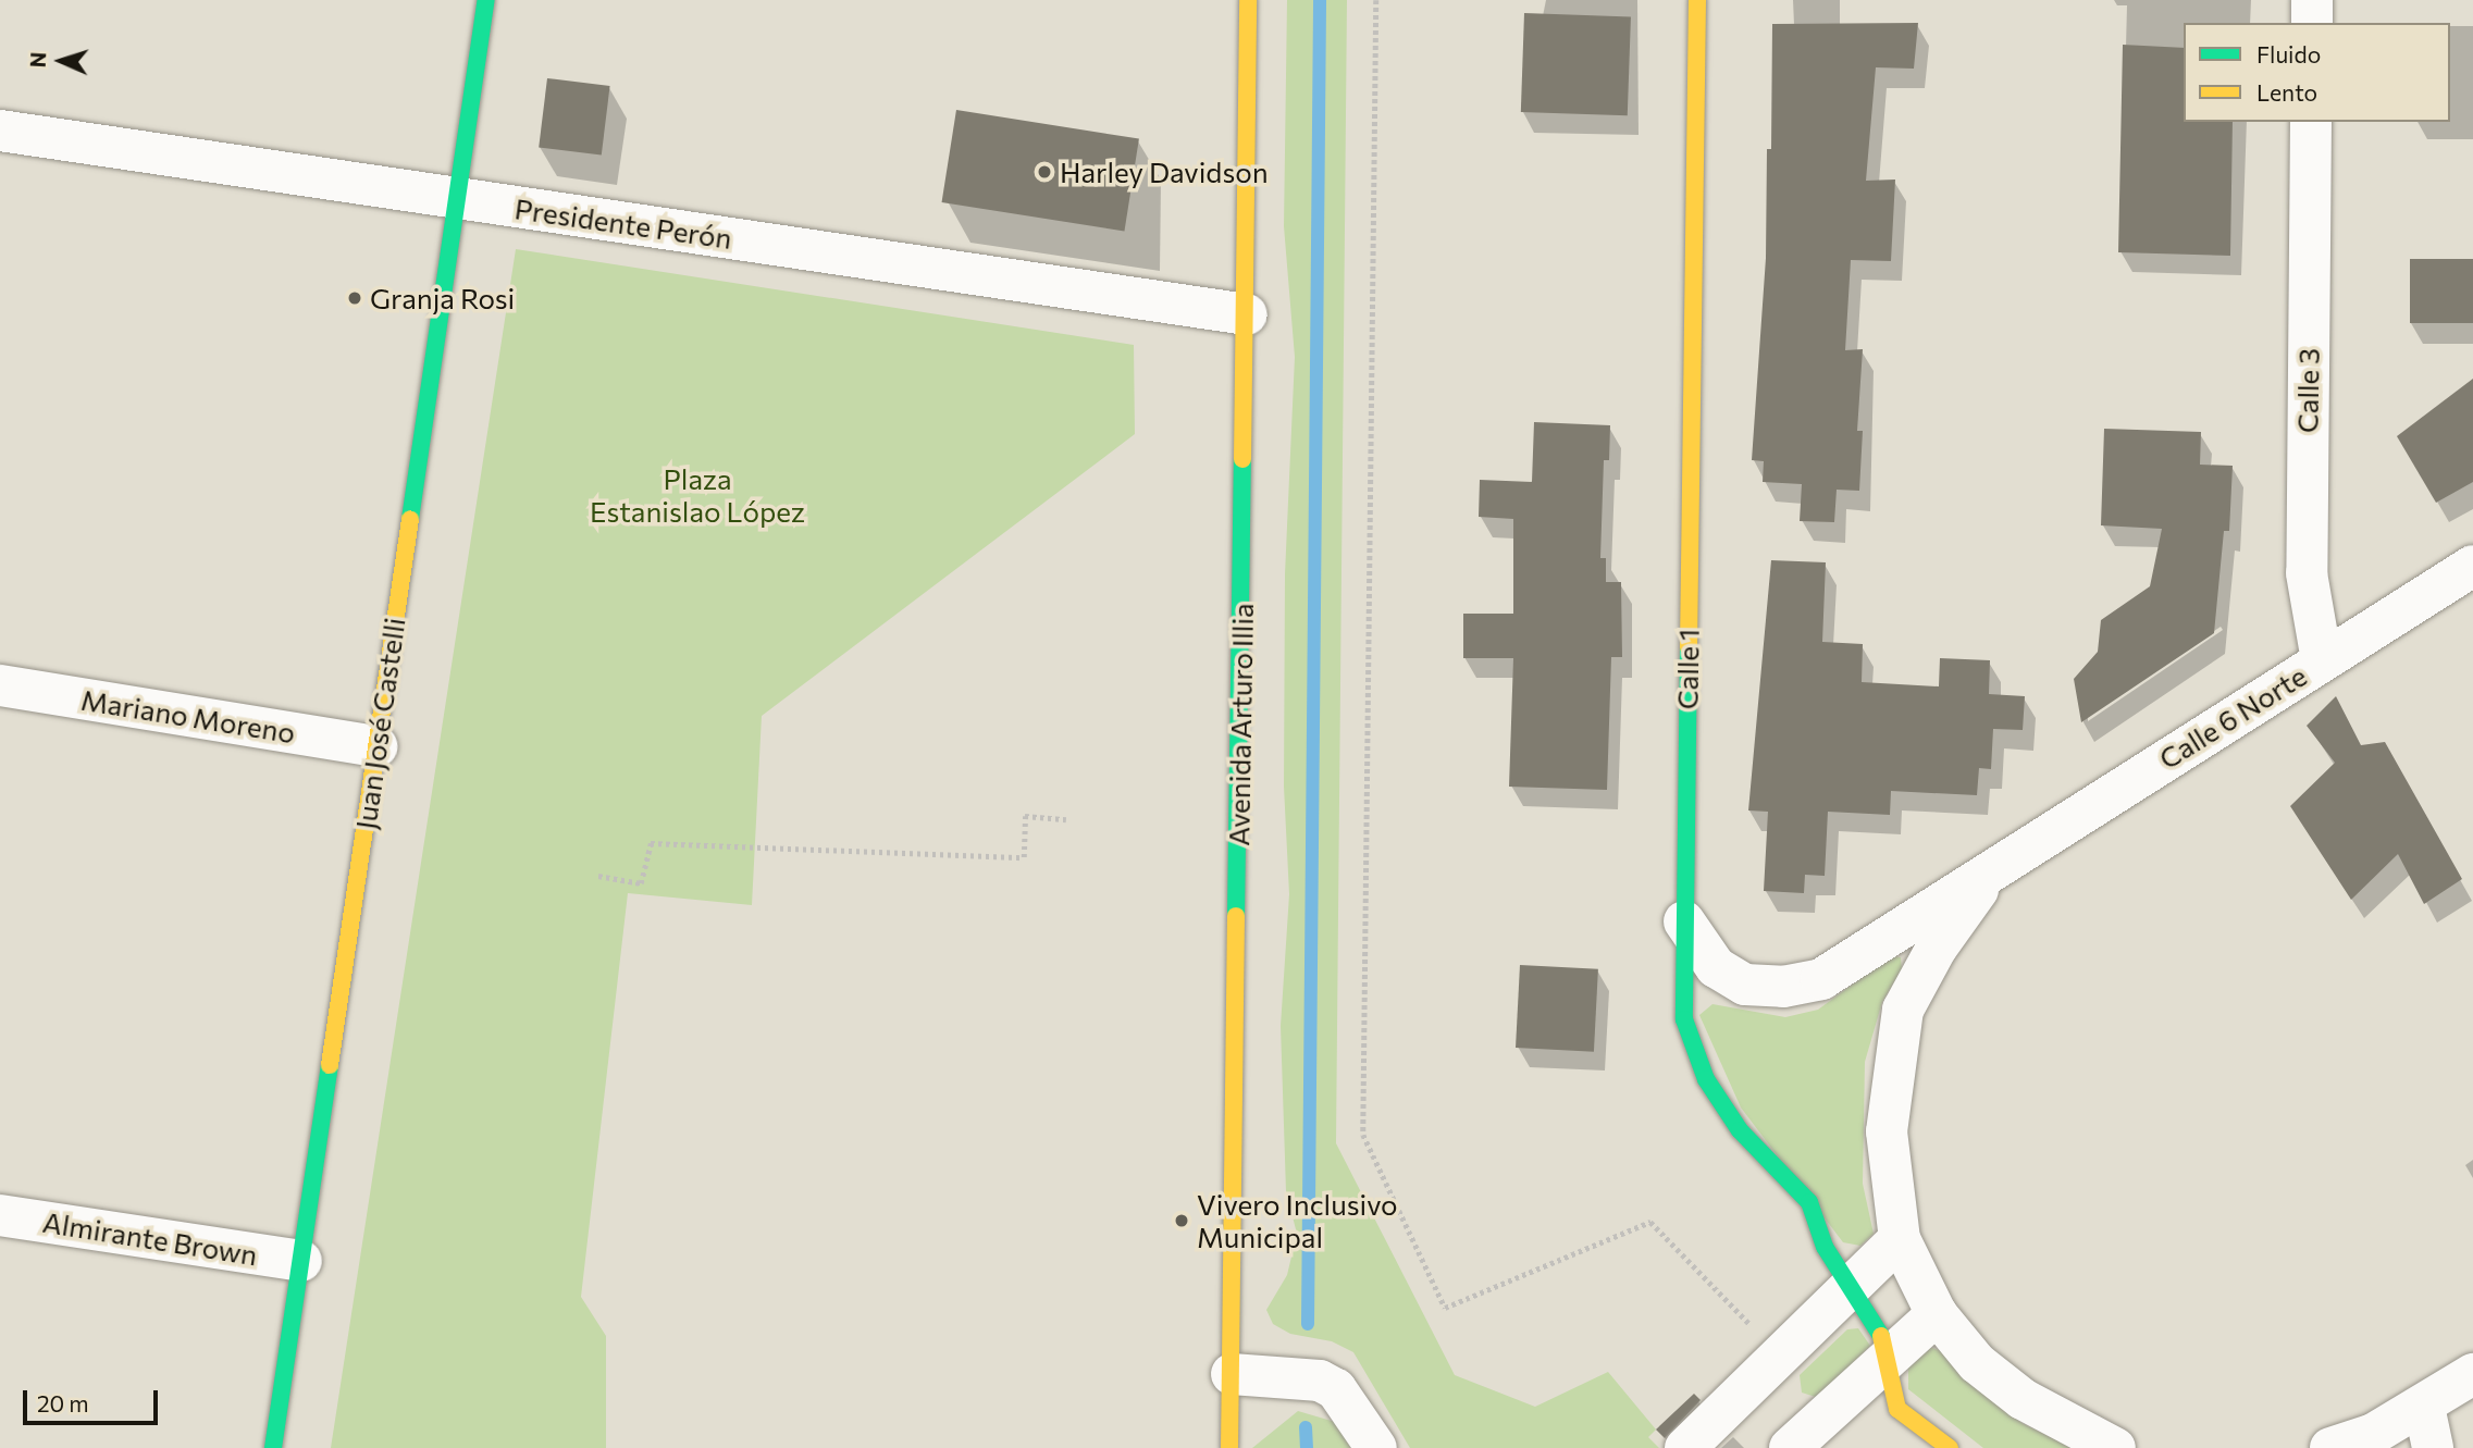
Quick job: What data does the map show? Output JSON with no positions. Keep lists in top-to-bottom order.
{
  "streets": {
    "street": [
      "Presidente Perón",
      "Calle 3",
      "Calle 1",
      "Mariano Moreno",
      "Calle 6 Norte",
      "Juan José Castelli",
      "Avenida Arturo Illia",
      "Almirante Brown"
    ]
  },
  "crossings": [
    ["Presidente Perón", "Juan José Castelli"],
    ["Presidente Perón", "Avenida Arturo Illia"],
    ["Calle 3", "Calle 6 Norte"],
    ["Calle 1", "Calle 6 Norte"],
    ["Mariano Moreno", "Juan José Castelli"],
    ["Juan José Castelli", "Almirante Brown"]
  ],
  "parks": ["Plaza Estanislao López"],
  "places": ["Harley Davidson", "Granja Rosi", "Vivero Inclusivo Municipal"],
  "legend": ["Fluido", "Lento"],
  "scale_bar": "20 m",
  "north": "left"
}
